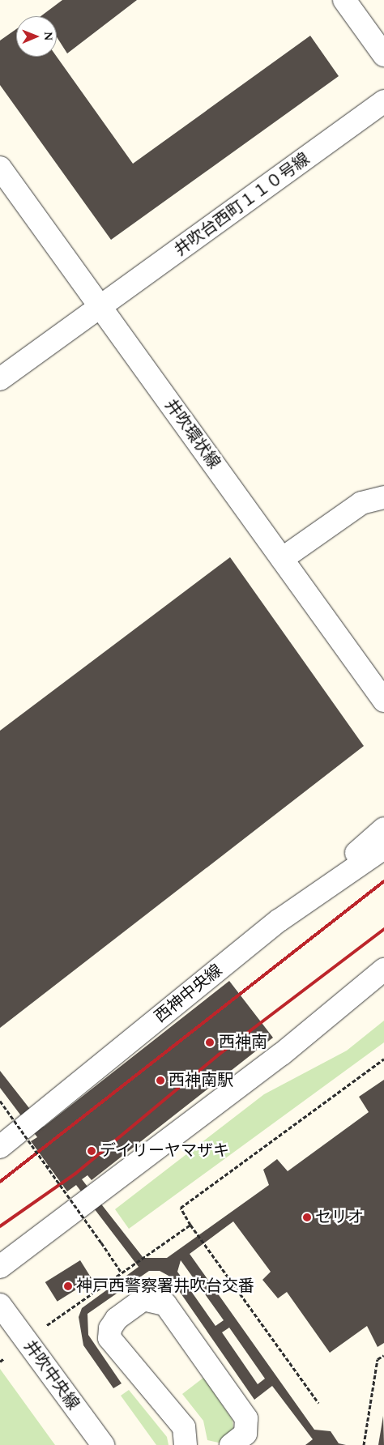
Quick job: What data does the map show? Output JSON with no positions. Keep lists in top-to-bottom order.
{
  "streets": {
    "street": [
      "井吹台西町１１０号線",
      "井吹環状線",
      "西神中央線",
      "井吹中央線"
    ]
  },
  "crossings": [
    ["井吹台西町１１０号線", "井吹環状線"]
  ],
  "places": [
    "西神南",
    "西神南駅",
    "デイリーヤマザキ",
    "セリオ",
    "神戸西警察署井吹台交番"
  ],
  "north": "right"
}
